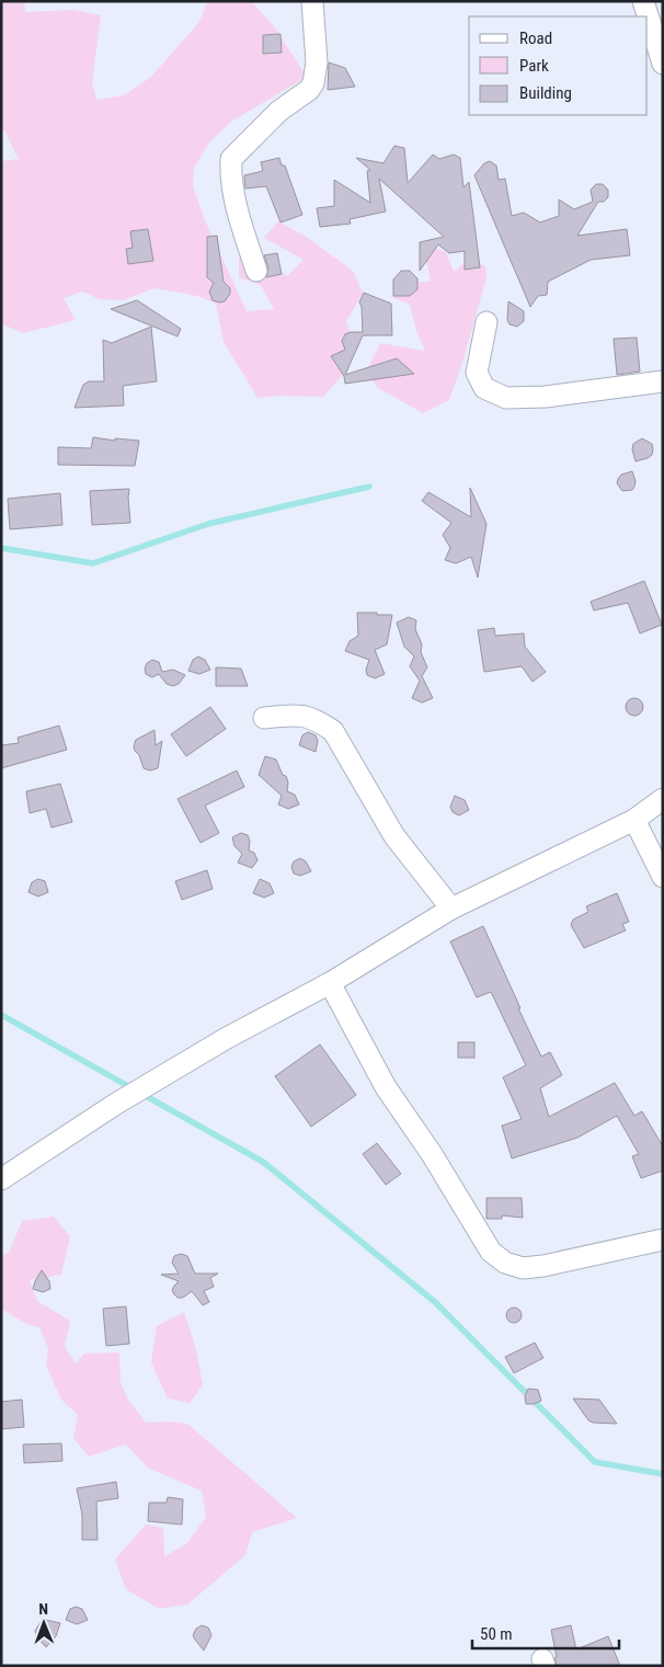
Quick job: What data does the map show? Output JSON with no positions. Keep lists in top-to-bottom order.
{
  "legend": ["Road", "Park", "Building"],
  "scale_bar": "50 m",
  "north": "top"
}
